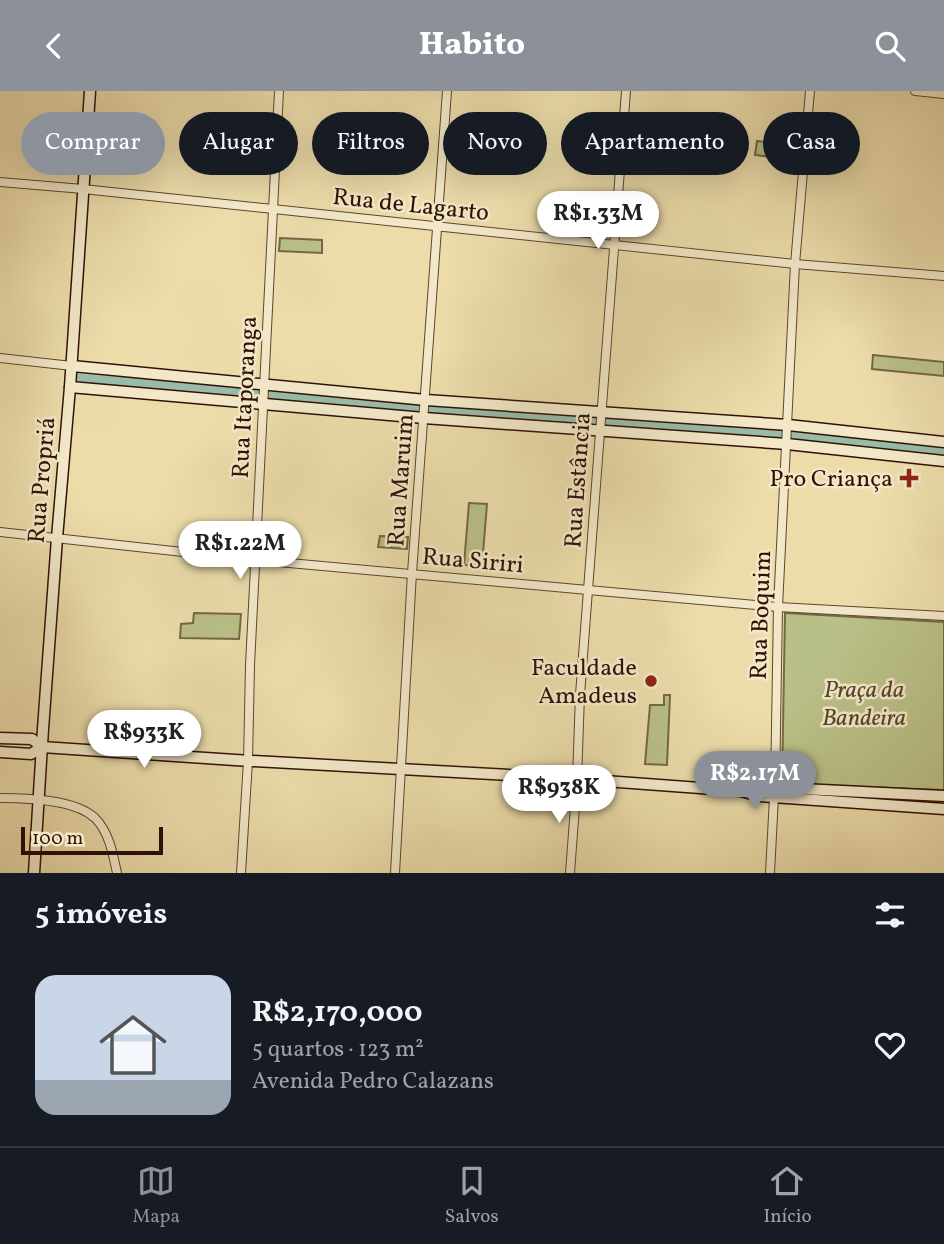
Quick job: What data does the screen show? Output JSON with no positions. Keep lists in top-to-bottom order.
{
  "streets": {
    "street": [
      "Rua de Lagarto",
      "Rua Itaporanga",
      "Rua Propriá",
      "Rua Maruim",
      "Rua Estância",
      "Rua Siriri",
      "Rua Boquim"
    ]
  },
  "crossings": [
    ["Rua de Lagarto", "Rua Itaporanga"],
    ["Rua de Lagarto", "Rua Propriá"],
    ["Rua de Lagarto", "Rua Maruim"],
    ["Rua de Lagarto", "Rua Estância"],
    ["Rua de Lagarto", "Rua Boquim"],
    ["Rua Itaporanga", "Rua Siriri"],
    ["Rua Propriá", "Rua Siriri"],
    ["Rua Maruim", "Rua Siriri"],
    ["Rua Estância", "Rua Siriri"],
    ["Rua Siriri", "Rua Boquim"]
  ],
  "parks": ["Praça da Bandeira"],
  "places": {
    "health": ["Pro Criança"],
    "other": ["Faculdade Amadeus"]
  },
  "scale_bar": "100 m",
  "page": {
    "header": "Habito",
    "chip": [
      "Comprar",
      "Alugar",
      "Filtros",
      "Novo",
      "Apartamento",
      "Casa"
    ],
    "price": [
      "R$1.33M",
      "R$1.22M",
      "R$933K",
      "R$2.17M",
      "R$938K"
    ],
    "scale": "100 m",
    "heading": "5 imóveis",
    "list": [
      {
        "name": "R$2,170,000",
        "note": "5 quartos · 123 m² · Avenida Pedro Calazans"
      }
    ],
    "tabs": ["Mapa", "Salvos", "Início"]
  }
}
